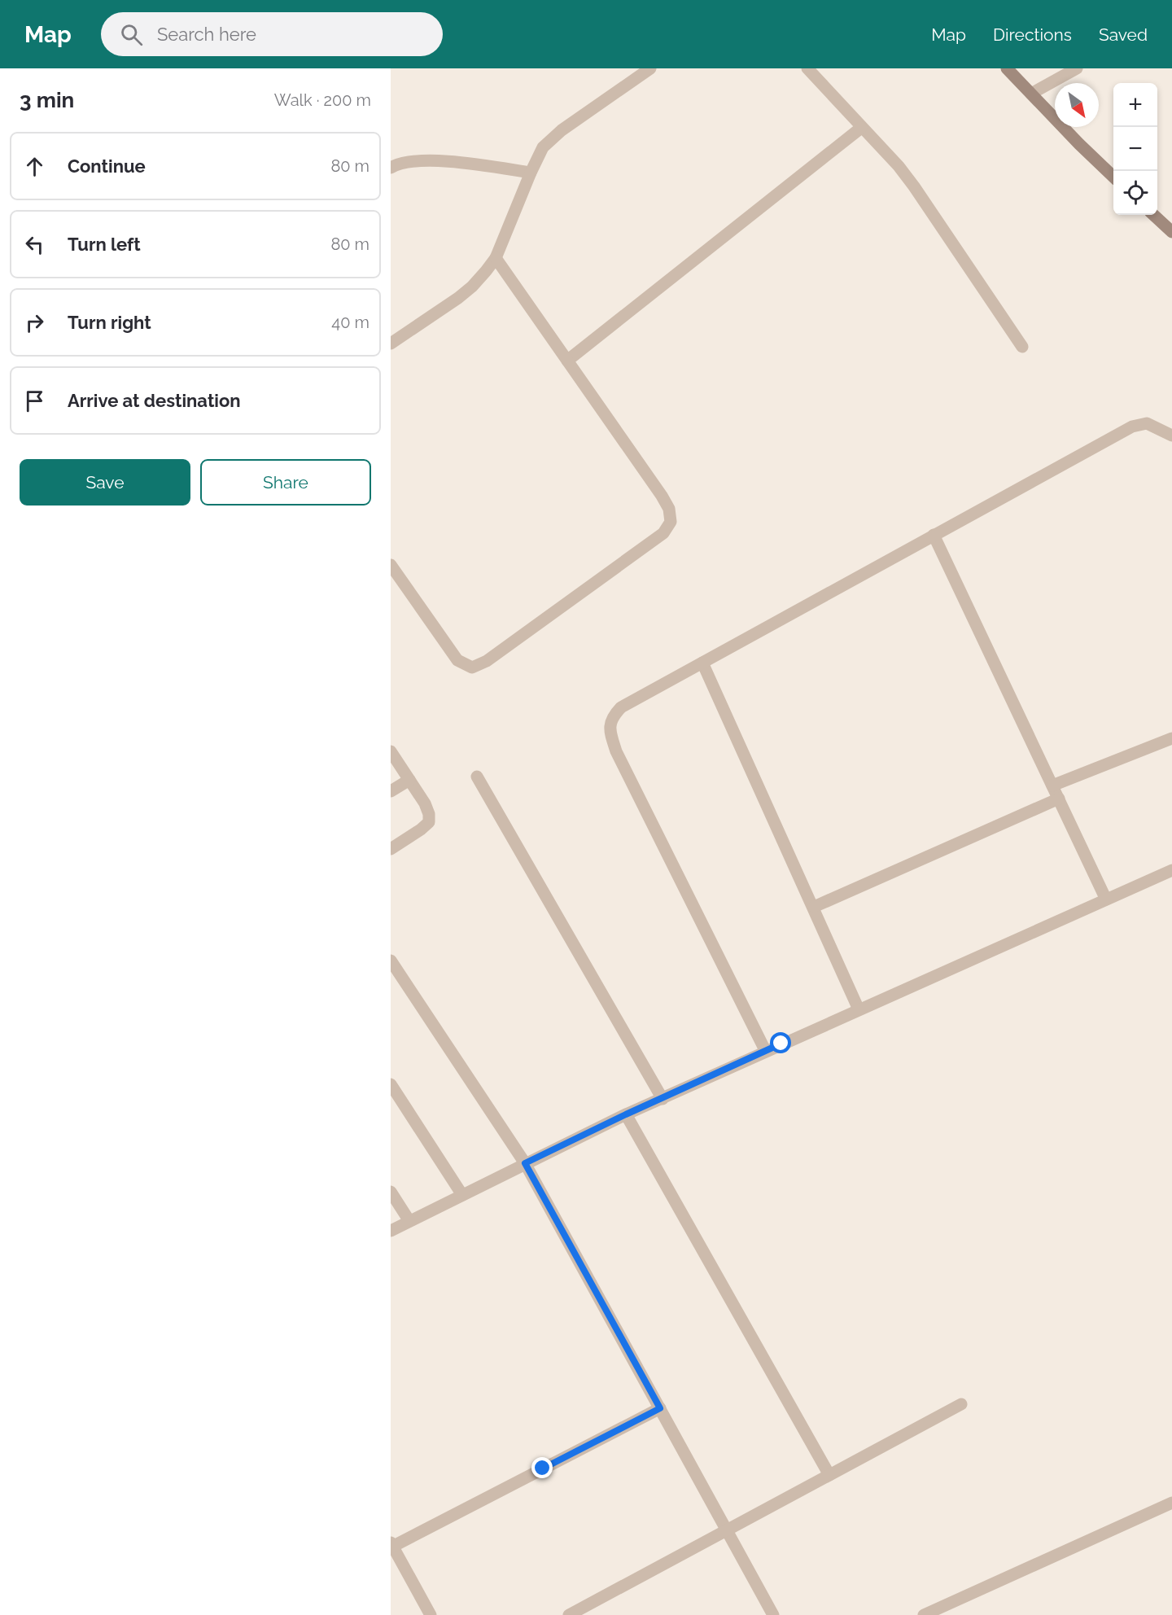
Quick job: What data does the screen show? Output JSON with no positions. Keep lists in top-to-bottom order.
{
  "north": "bottom right",
  "page": {
    "header": "Map",
    "search": "Search here",
    "nav": ["Map", "Directions", "Saved"],
    "heading": ["3 min", "Walk · 200 m"],
    "map_buttons": ["+", "−"],
    "list": [
      ["Continue", "80 m"],
      ["Turn left", "80 m"],
      ["Turn right", "40 m"],
      "Arrive at destination"
    ],
    "buttons": ["Save", "Share"]
  }
}
